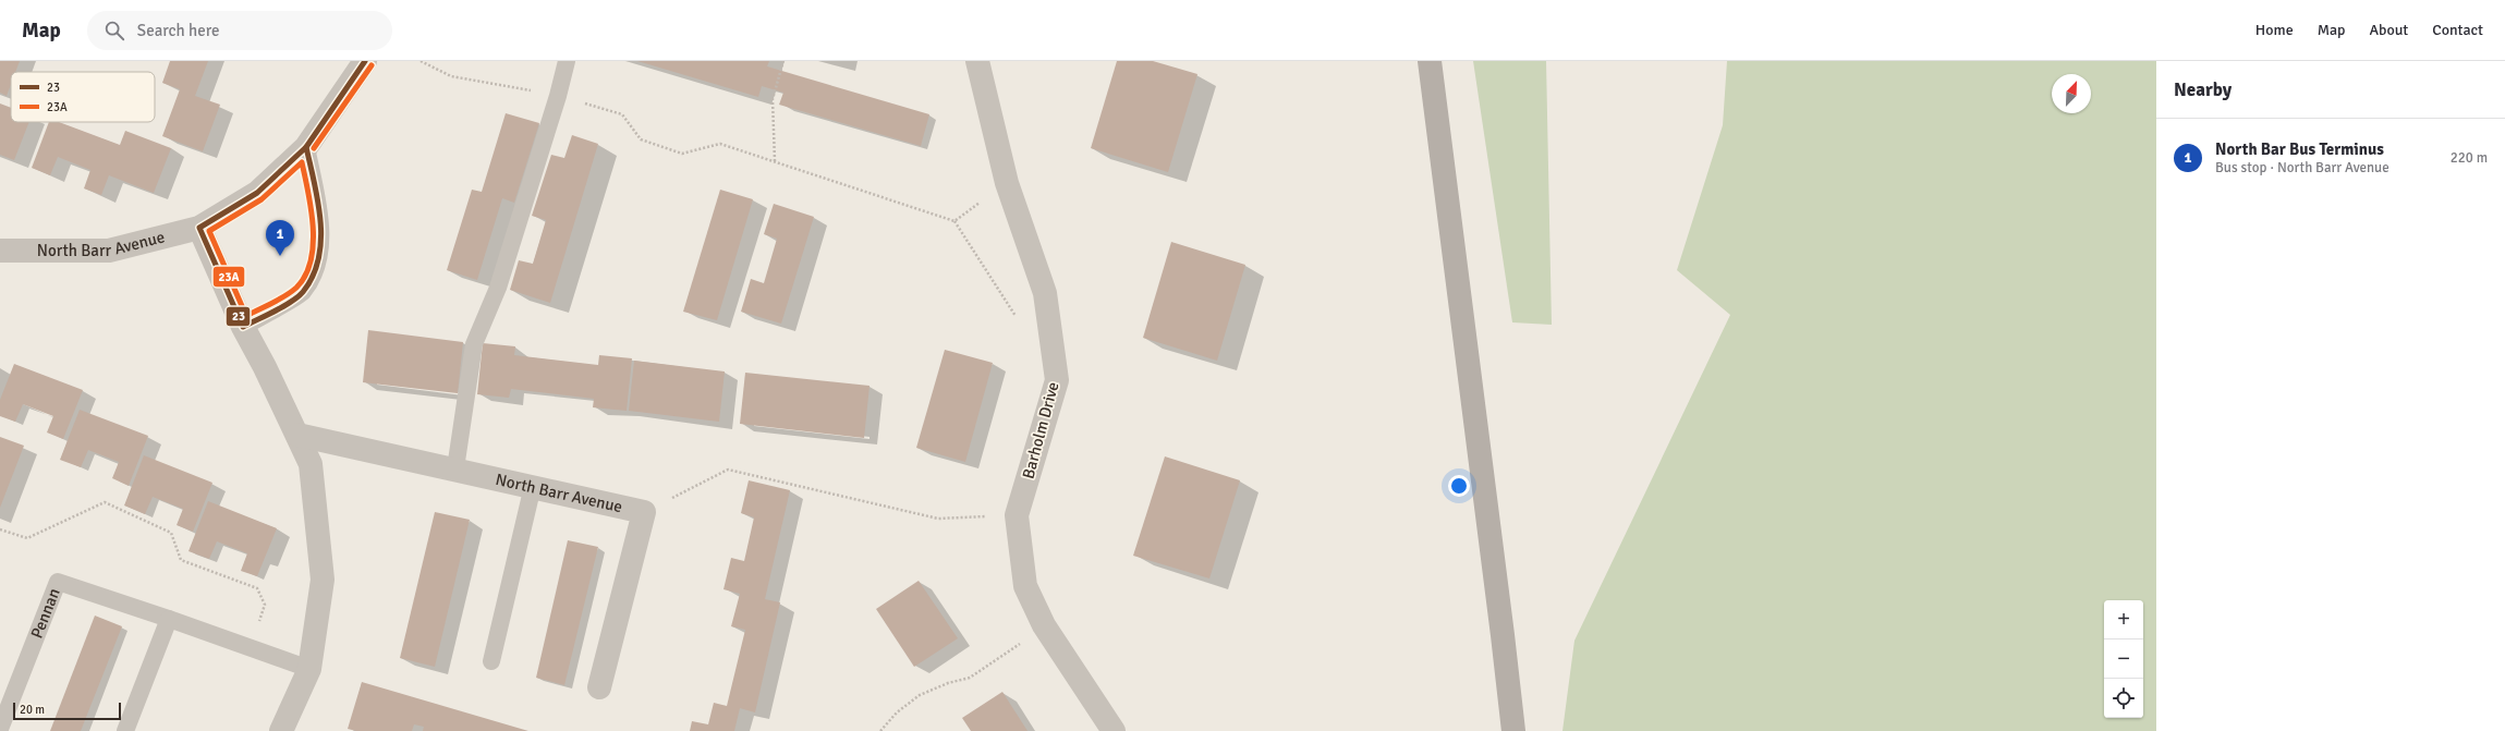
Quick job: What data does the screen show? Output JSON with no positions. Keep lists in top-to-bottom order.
{
  "streets": {
    "street": ["North Barr Avenue", "Barholm Drive"],
    "lane": ["Pennan"]
  },
  "lines": ["transit line 23", "transit line 23A"],
  "legend": ["23", "23A"],
  "scale_bar": "20 m",
  "north": "top right",
  "page": {
    "header": "Map",
    "search": "Search here",
    "nav": [
      "Home",
      "Map",
      "About",
      "Contact"
    ],
    "heading": "Nearby",
    "list": [
      {
        "mark": "1",
        "name": "North Bar Bus Terminus",
        "note": "Bus stop · North Barr Avenue",
        "value": "220 m"
      }
    ],
    "pins": "1",
    "map_buttons": ["+", "−"],
    "scale": "20 m"
  }
}
